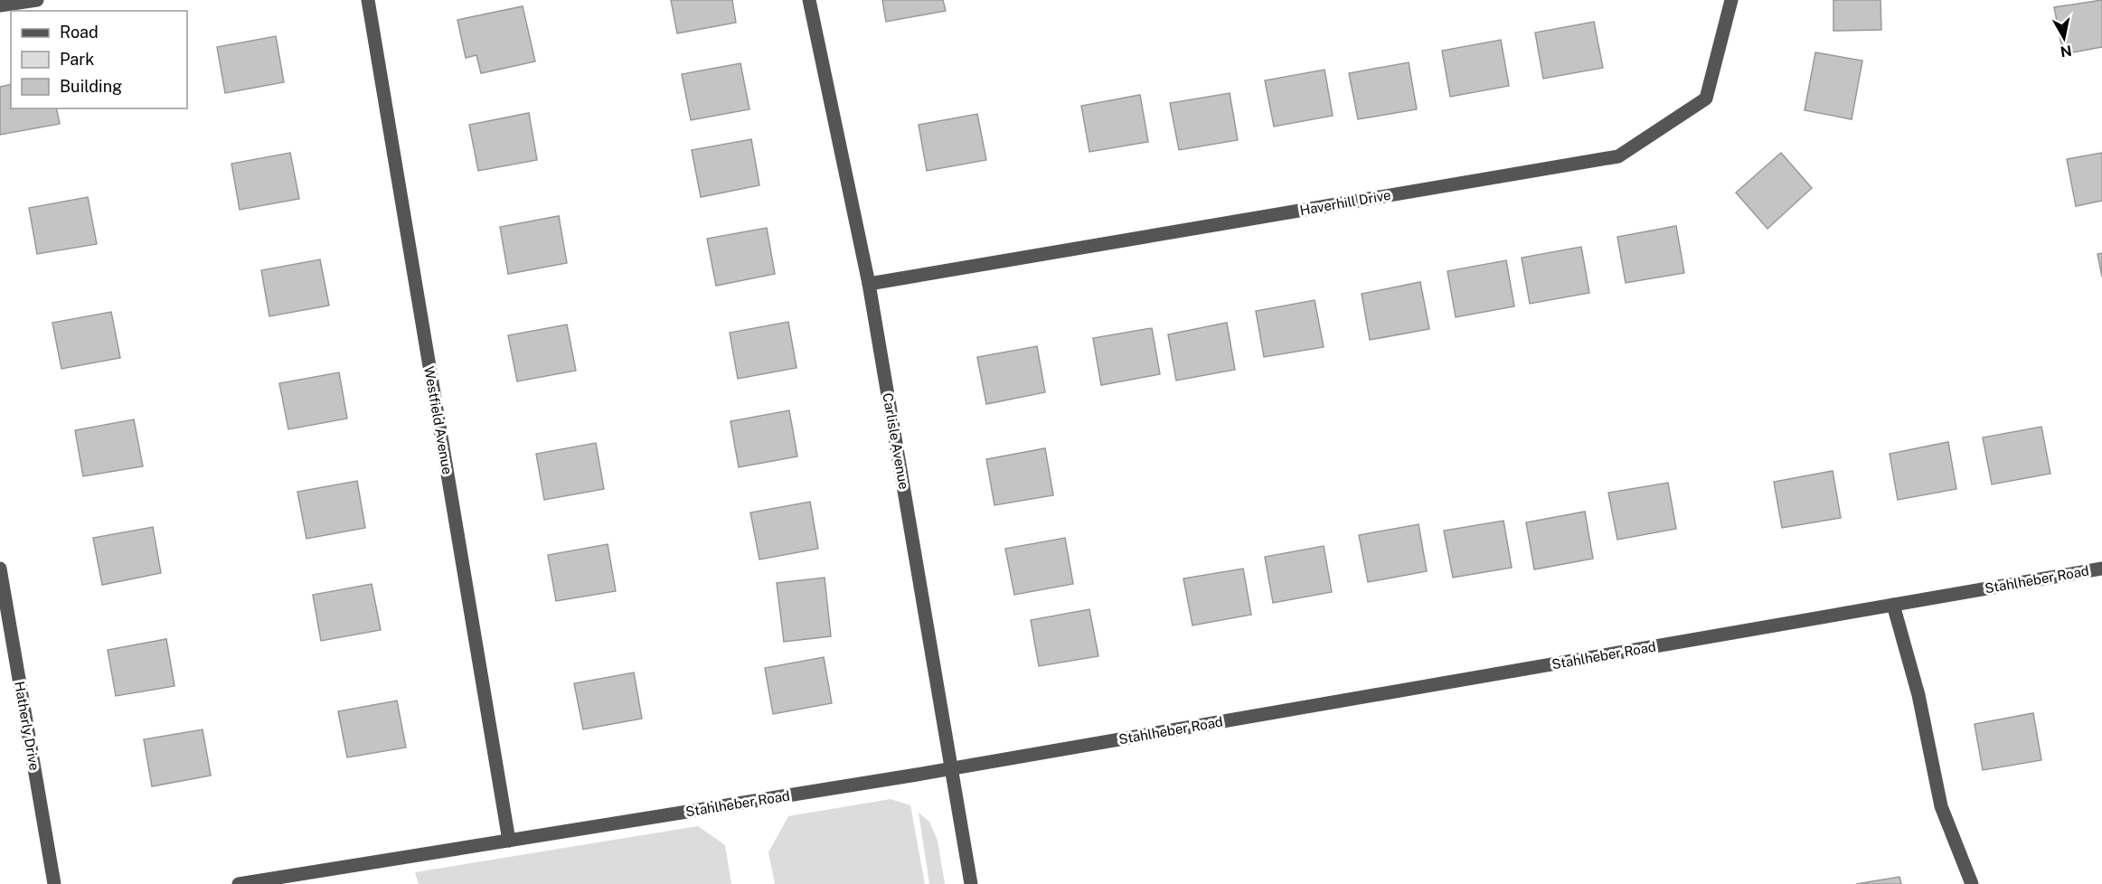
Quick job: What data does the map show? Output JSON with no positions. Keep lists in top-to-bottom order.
{
  "streets": {
    "street": [
      "Haverhill Drive",
      "Westfield Avenue",
      "Carlisle Avenue",
      "Stahlheber Road",
      "Hatherly Drive"
    ]
  },
  "crossings": [
    ["Haverhill Drive", "Carlisle Avenue"],
    ["Westfield Avenue", "Stahlheber Road"],
    ["Carlisle Avenue", "Stahlheber Road"]
  ],
  "legend": ["Road", "Park", "Building"],
  "north": "bottom"
}
